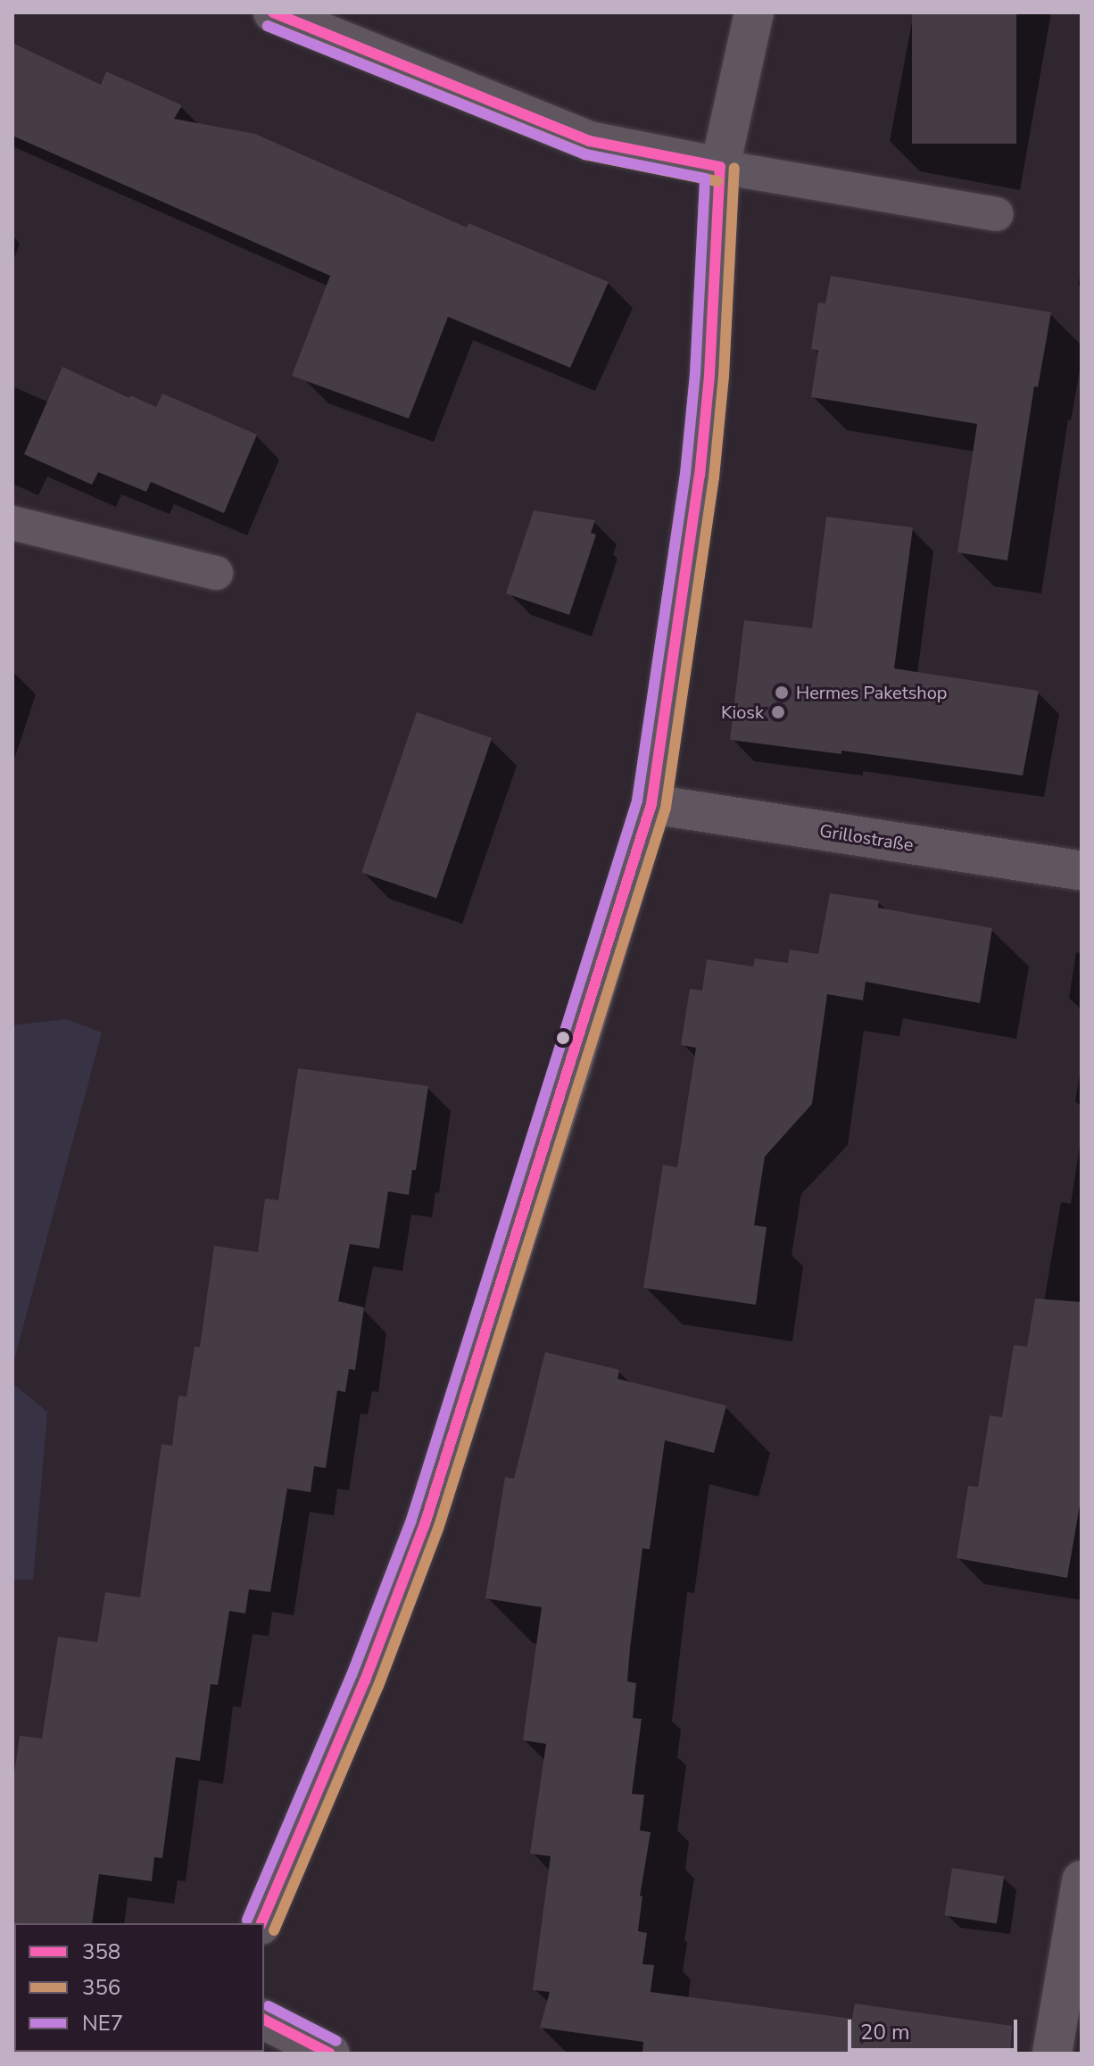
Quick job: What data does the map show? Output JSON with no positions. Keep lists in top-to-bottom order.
{
  "streets": {
    "street": ["Grillostraße"]
  },
  "places": ["Hermes Paketshop", "Kiosk"],
  "lines": ["transit line 358", "transit line 356", "transit line NE7"],
  "legend": ["358", "356", "NE7"],
  "scale_bar": "20 m"
}
